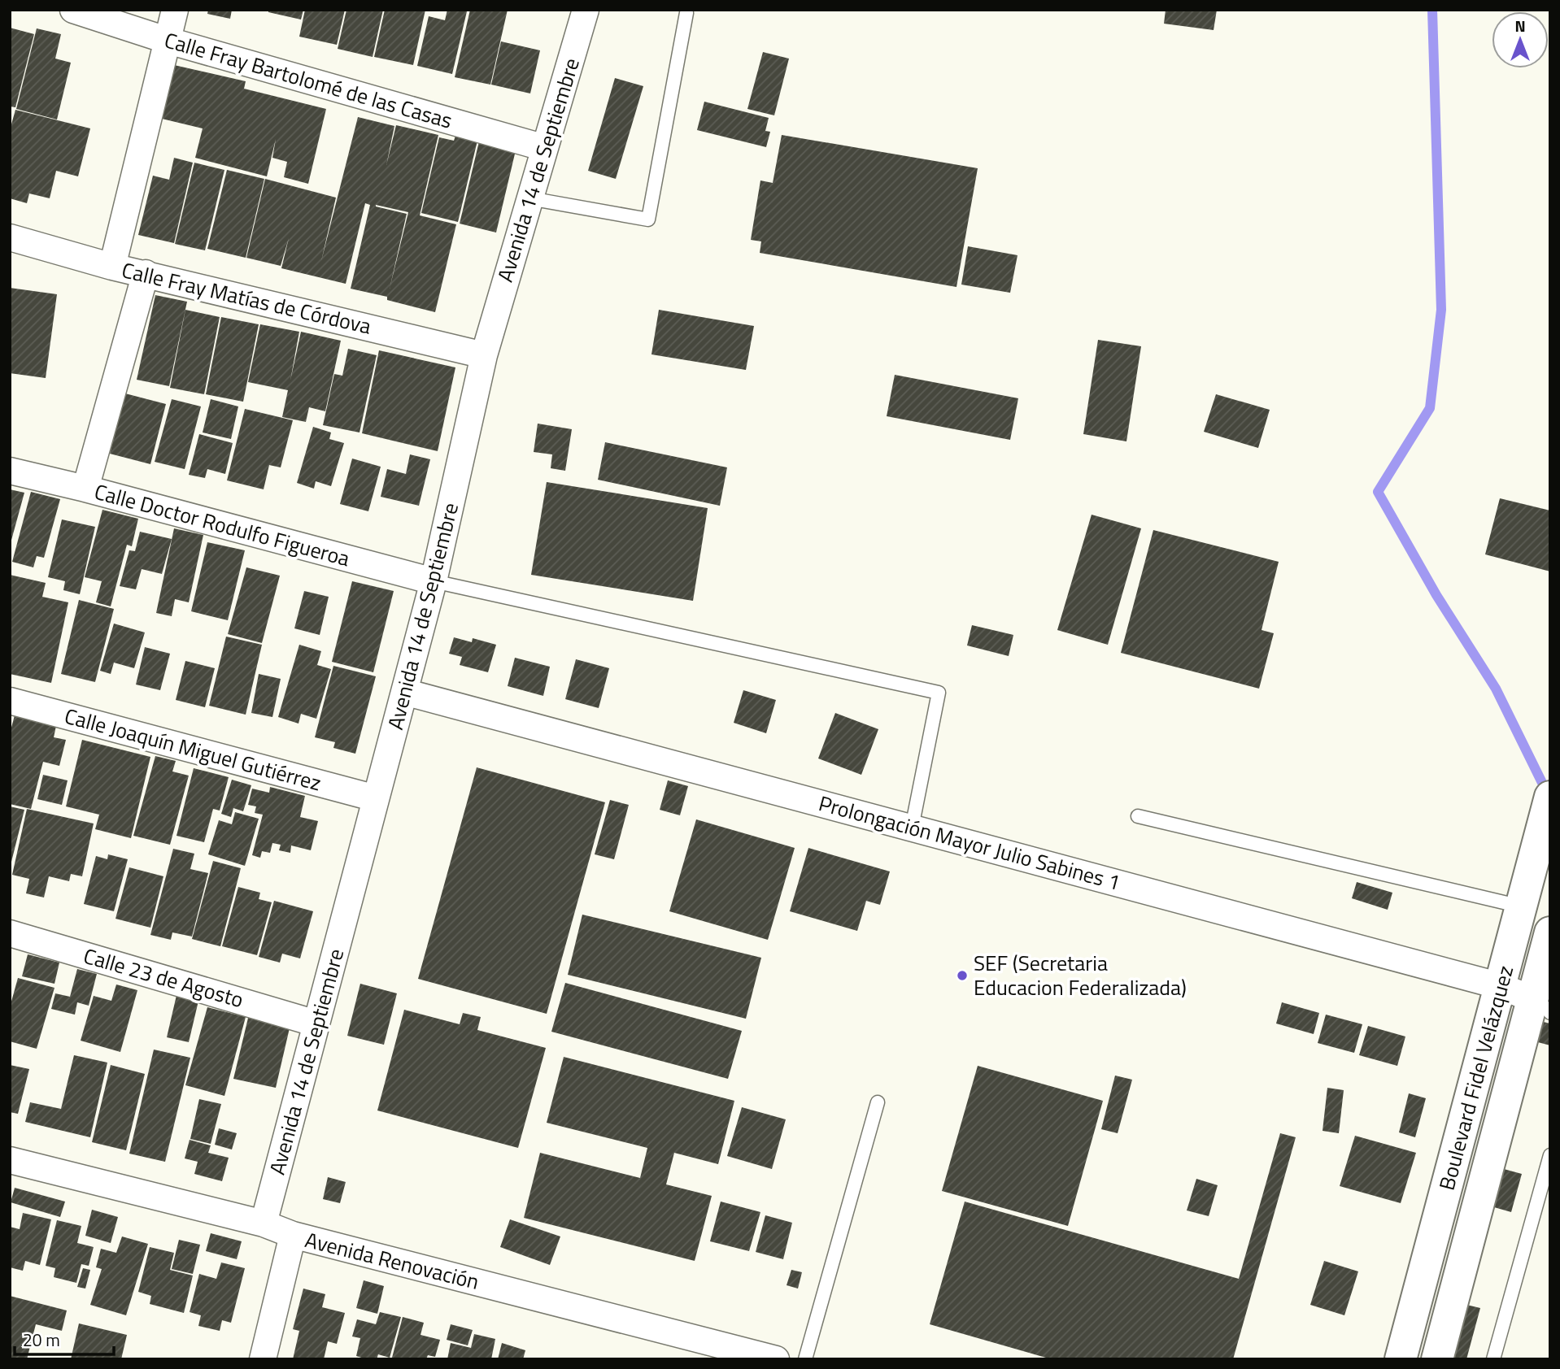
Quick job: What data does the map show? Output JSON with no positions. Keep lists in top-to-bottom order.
{
  "streets": {
    "main road": ["Boulevard Fidel Velázquez"],
    "street": [
      "Calle Fray Bartolomé de las Casas",
      "Avenida 14 de Septiembre",
      "Calle Fray Matías de Córdova",
      "Calle Doctor Rodulfo Figueroa",
      "Calle Joaquín Miguel Gutiérrez",
      "Prolongación Mayor Julio Sabines 1",
      "Calle 23 de Agosto",
      "Avenida Renovación"
    ]
  },
  "crossings": [
    ["Calle Fray Bartolomé de las Casas", "Avenida 14 de Septiembre"],
    ["Avenida 14 de Septiembre", "Calle Fray Matías de Córdova"],
    ["Avenida 14 de Septiembre", "Calle Doctor Rodulfo Figueroa"],
    ["Avenida 14 de Septiembre", "Calle Joaquín Miguel Gutiérrez"],
    ["Avenida 14 de Septiembre", "Prolongación Mayor Julio Sabines 1"],
    ["Avenida 14 de Septiembre", "Calle 23 de Agosto"],
    ["Avenida 14 de Septiembre", "Avenida Renovación"],
    ["Prolongación Mayor Julio Sabines 1", "Boulevard Fidel Velázquez"]
  ],
  "places": ["SEF (Secretaria Educacion Federalizada)"],
  "scale_bar": "20 m",
  "north": "top"
}
